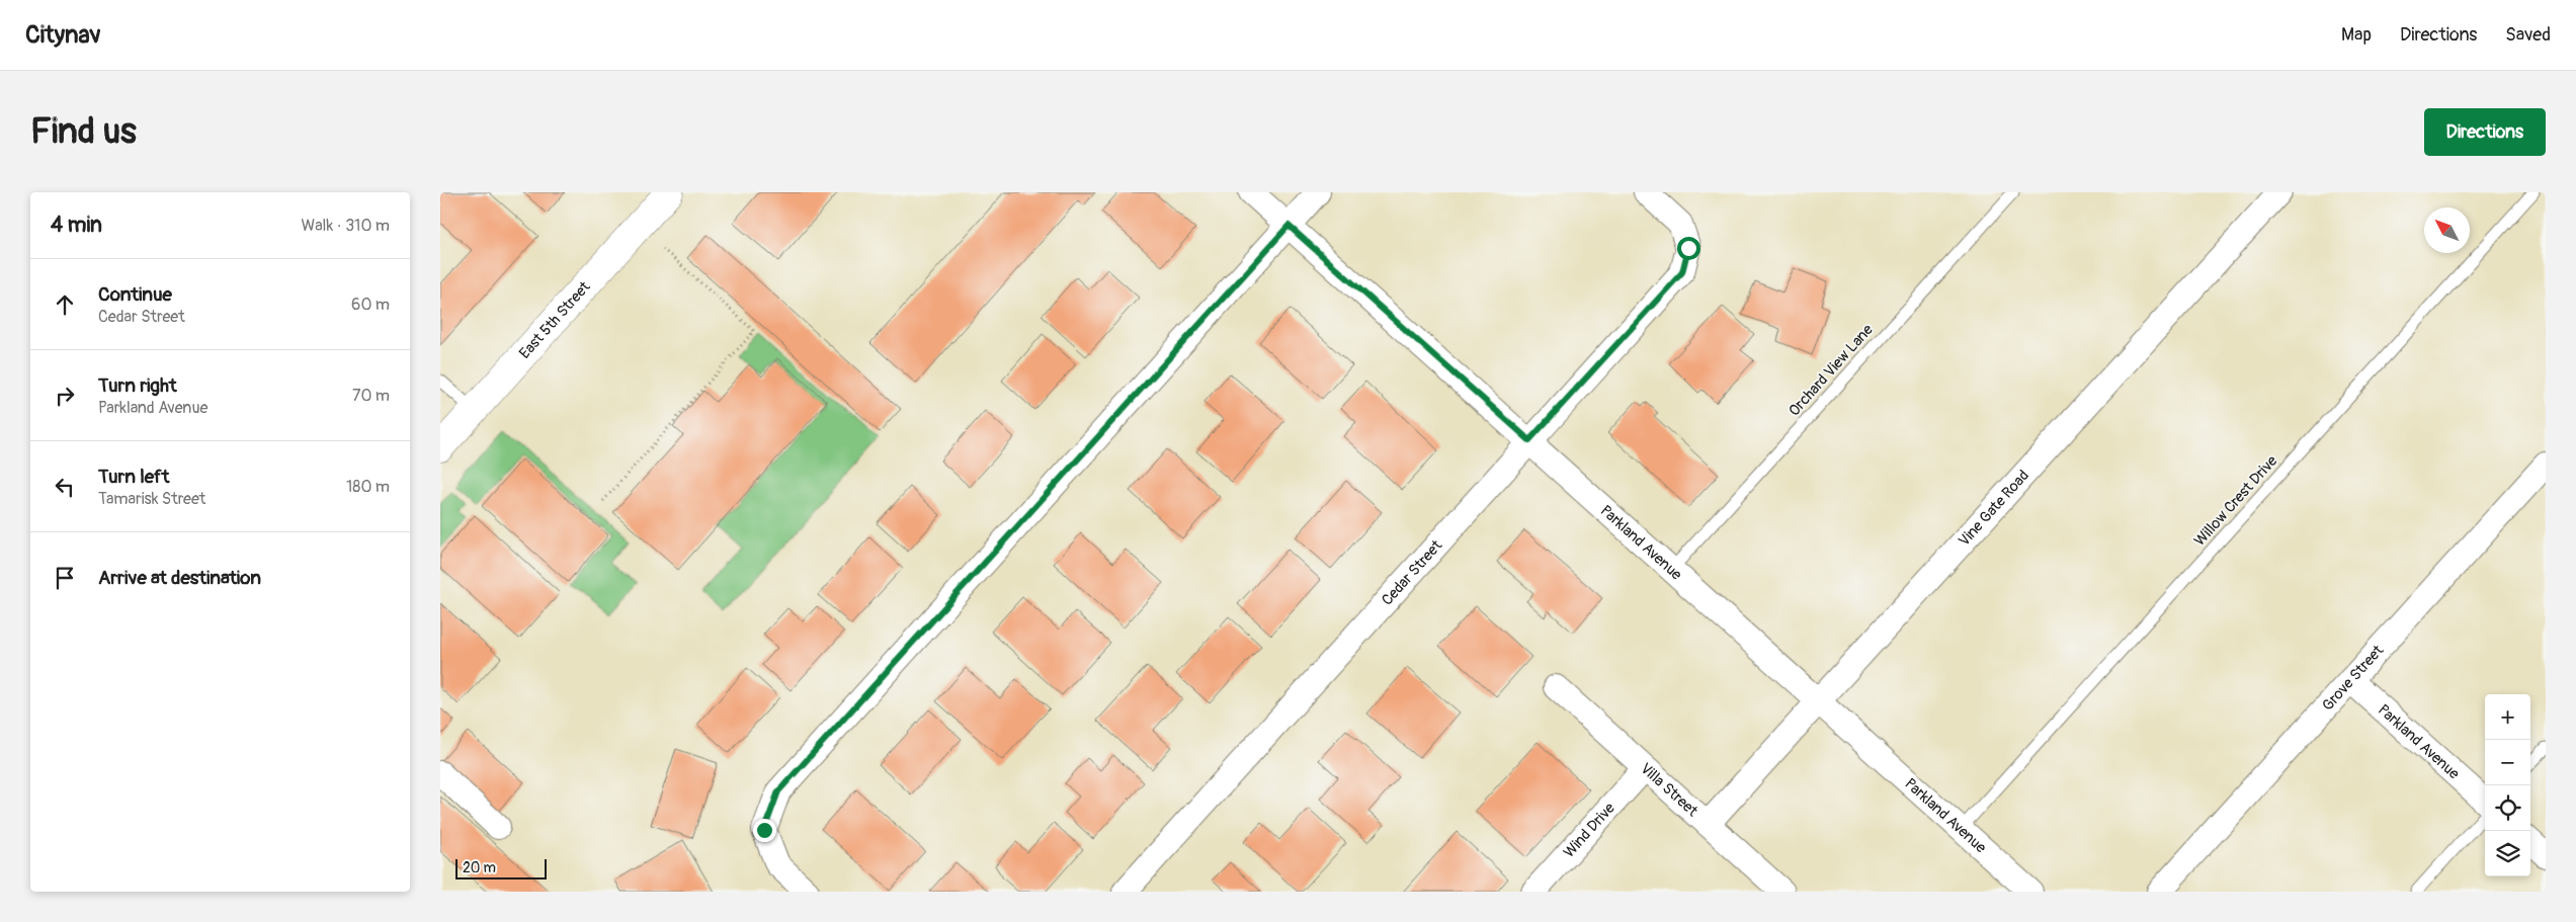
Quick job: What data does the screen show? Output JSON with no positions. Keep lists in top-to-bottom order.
{
  "streets": {
    "main road": ["East 5th Street"],
    "street": [
      "Vine Gate Road",
      "Parkland Avenue",
      "Cedar Street",
      "Grove Street",
      "Villa Street",
      "Wind Drive"
    ],
    "lane": ["Orchard View Lane", "Willow Crest Drive"]
  },
  "crossings": [
    ["Orchard View Lane", "Parkland Avenue"],
    ["Willow Crest Drive", "Parkland Avenue"],
    ["Vine Gate Road", "Parkland Avenue"],
    ["Vine Gate Road", "Villa Street"],
    ["Parkland Avenue", "Cedar Street"],
    ["Parkland Avenue", "Grove Street"],
    ["Villa Street", "Wind Drive"]
  ],
  "scale_bar": "20 m",
  "north": "top left",
  "page": {
    "header": "Citynav",
    "nav": ["Map", "Directions", "Saved"],
    "buttons": "Directions",
    "title": "Find us",
    "heading": ["4 min", "Walk · 310 m"],
    "list": [
      ["Continue", "Cedar Street", "60 m"],
      ["Turn right", "Parkland Avenue", "70 m"],
      ["Turn left", "Tamarisk Street", "180 m"],
      "Arrive at destination"
    ],
    "map_buttons": ["+", "−"],
    "scale": "20 m"
  }
}
